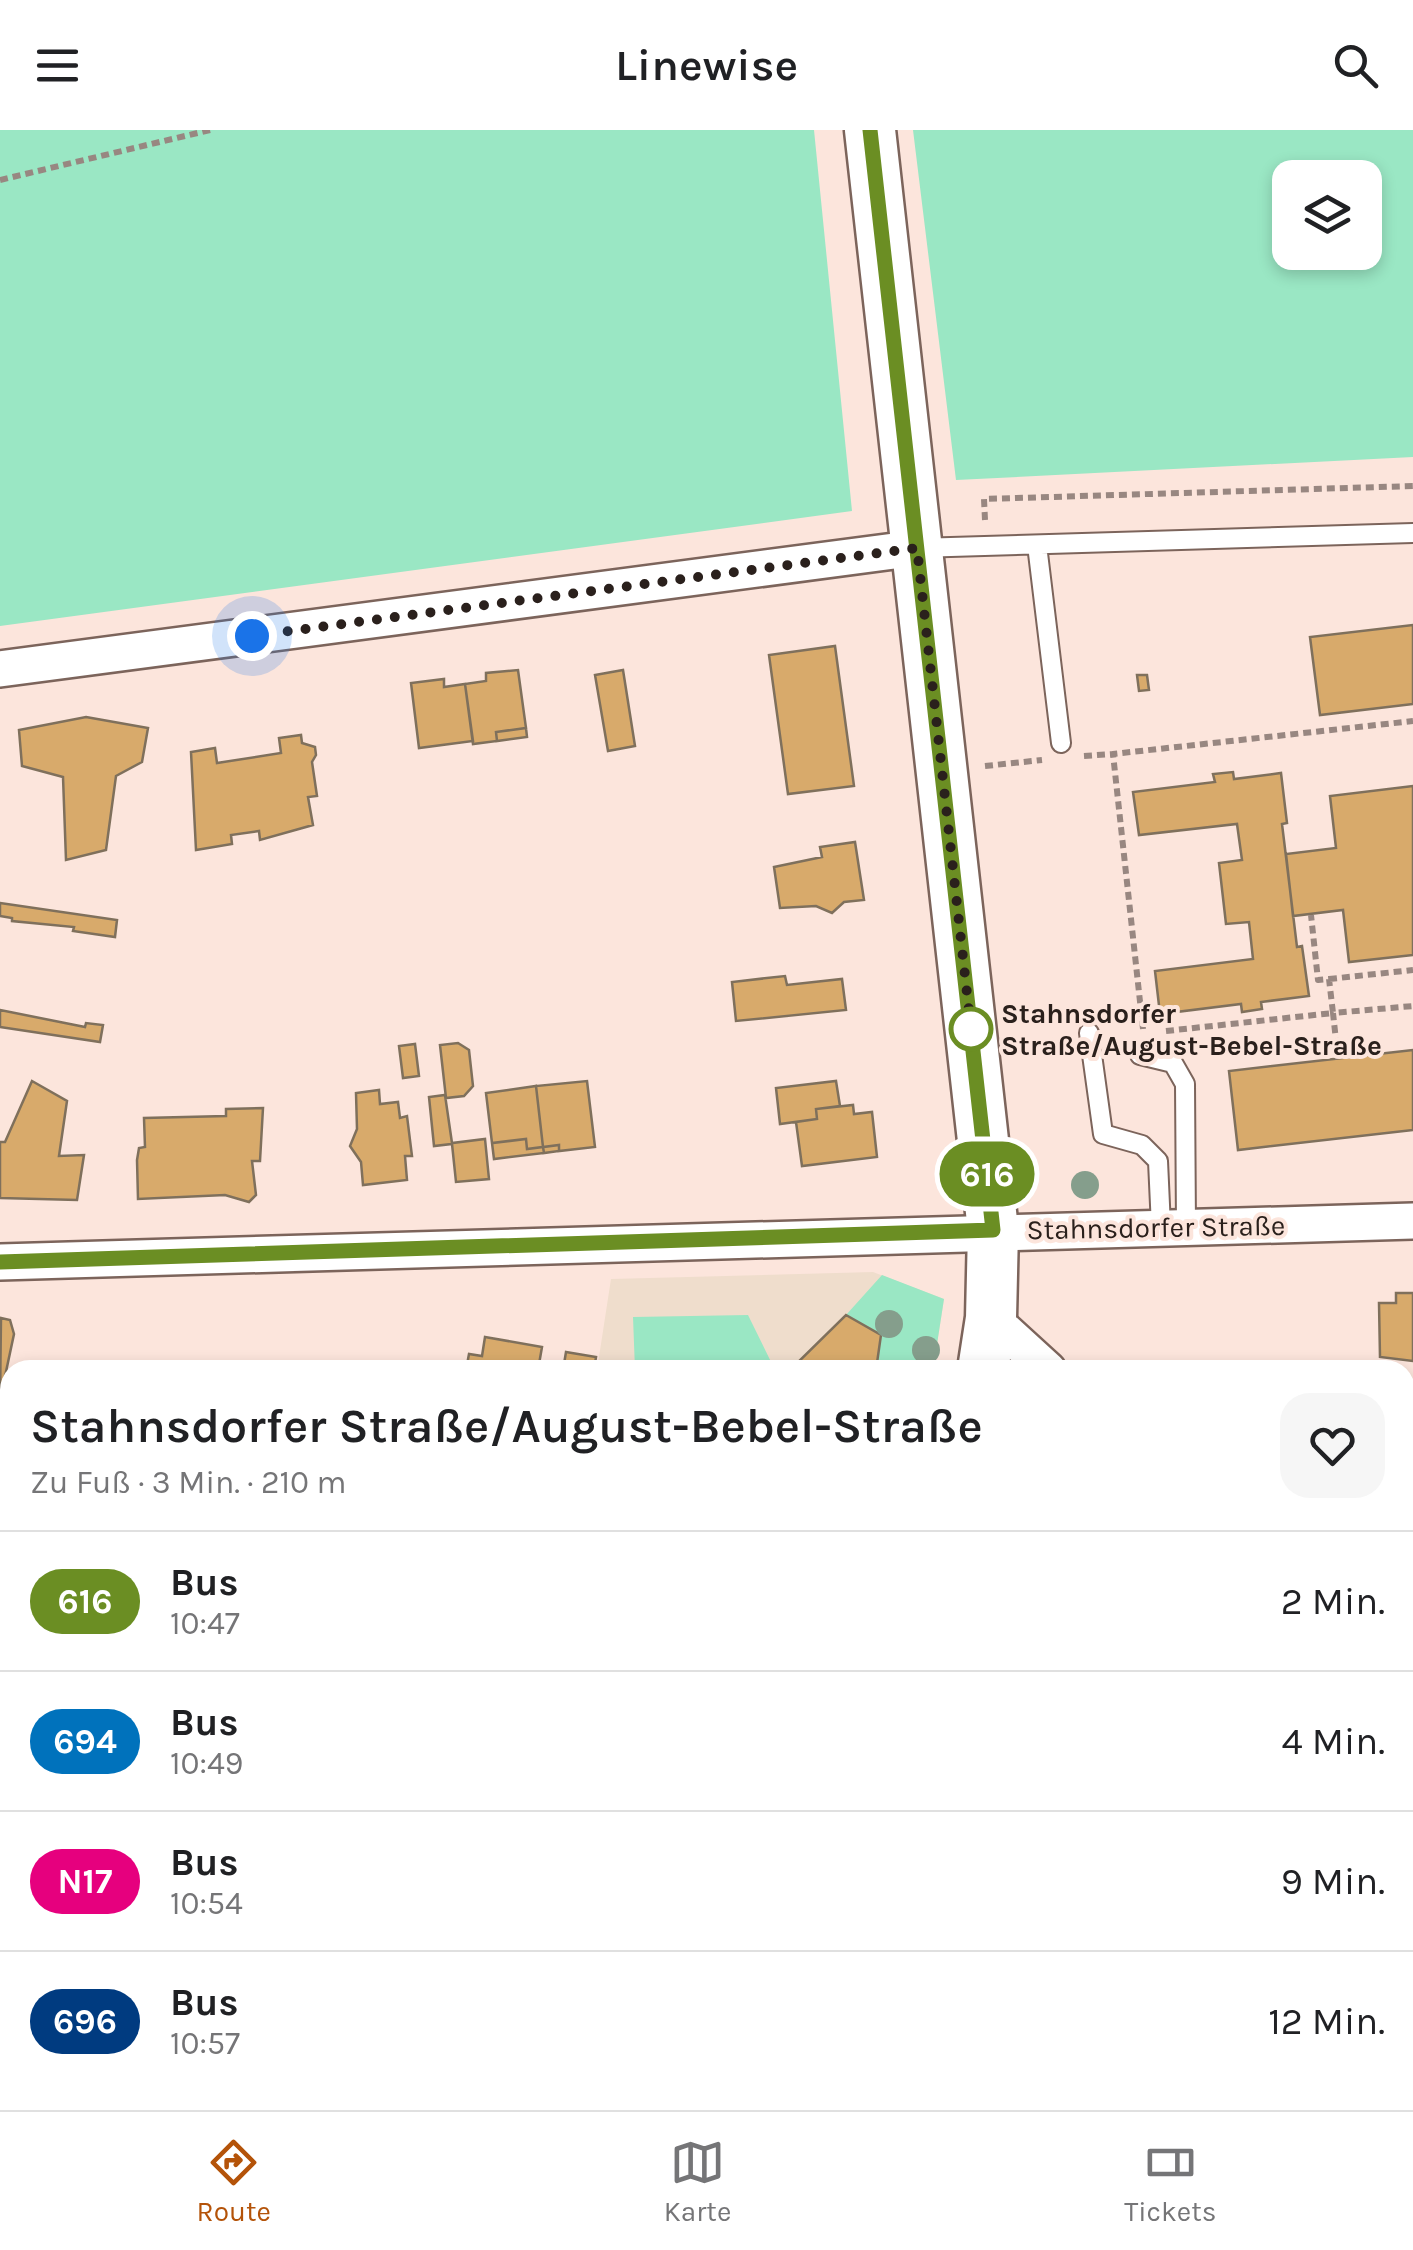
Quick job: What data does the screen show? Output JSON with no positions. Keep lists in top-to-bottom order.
{
  "streets": {
    "street": ["Stahnsdorfer Straße"]
  },
  "places": ["Stahnsdorfer Straße/August-Bebel-Straße"],
  "lines": ["bus line 616"],
  "page": {
    "header": "Linewise",
    "on_map": "616",
    "heading": ["Stahnsdorfer Straße/August-Bebel-Straße", "Zu Fuß · 3 Min. · 210 m"],
    "list": [
      {
        "mark": "616",
        "name": "Bus",
        "note": "10:47",
        "value": "2 Min."
      },
      {
        "mark": "694",
        "name": "Bus",
        "note": "10:49",
        "value": "4 Min."
      },
      {
        "mark": "N17",
        "name": "Bus",
        "note": "10:54",
        "value": "9 Min."
      },
      {
        "mark": "696",
        "name": "Bus",
        "note": "10:57",
        "value": "12 Min."
      }
    ],
    "tabs": ["Route", "Karte", "Tickets"]
  }
}
